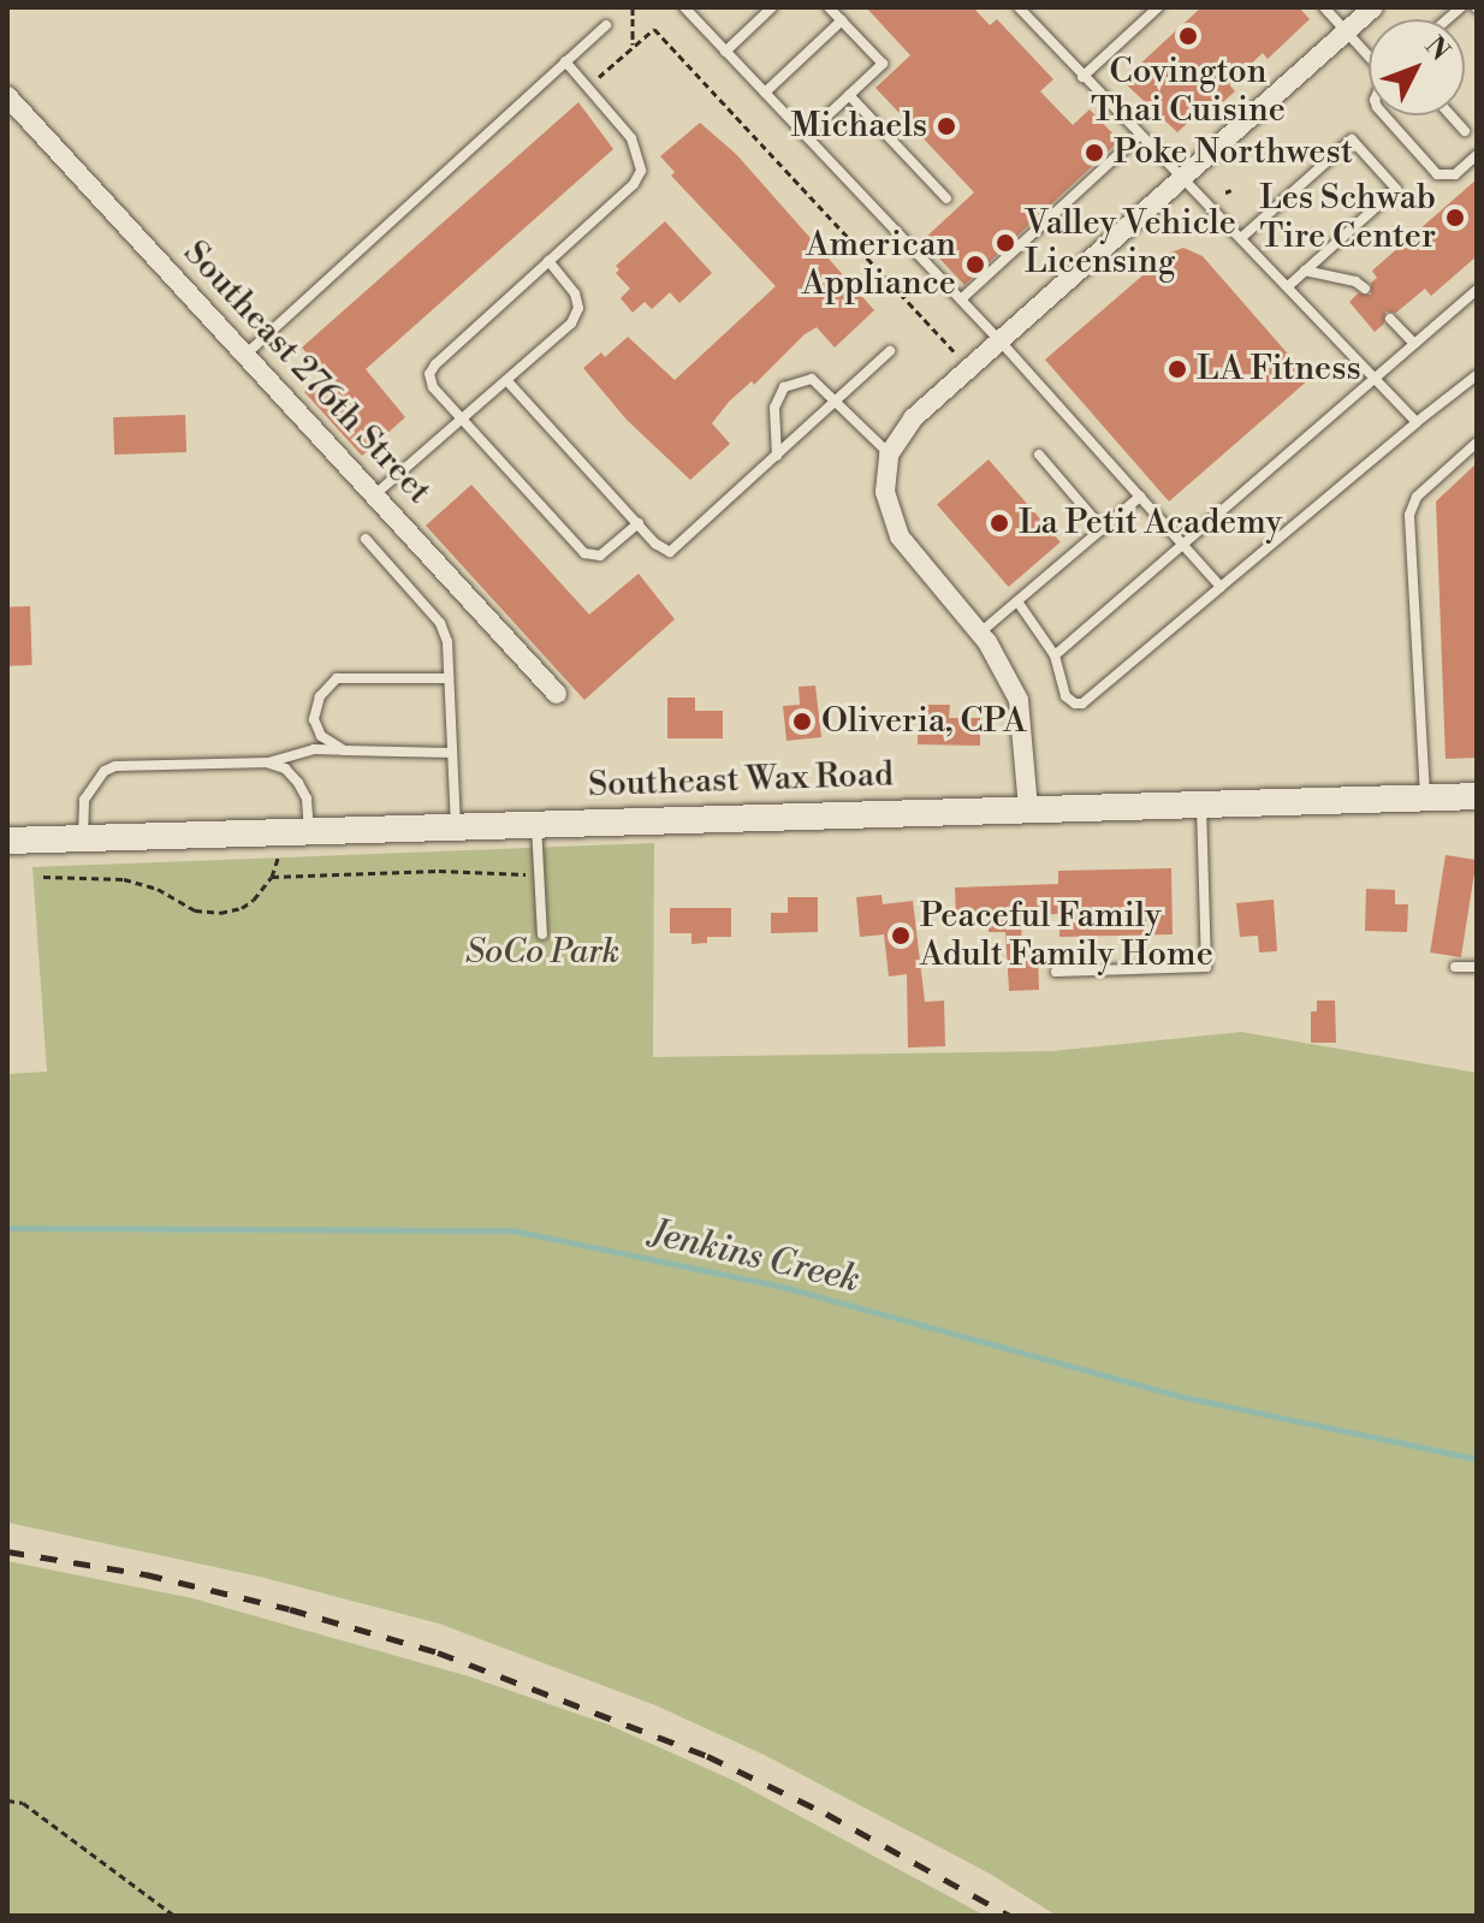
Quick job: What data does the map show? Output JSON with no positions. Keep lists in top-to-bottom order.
{
  "streets": {
    "street": ["Southeast 276th Street", "Southeast Wax Road"]
  },
  "water": ["Jenkins Creek"],
  "parks": ["SoCo Park"],
  "places": [
    "Covington Thai Cuisine",
    "Michaels",
    "Poke Northwest",
    "Les Schwab Tire Center",
    "Valley Vehicle Licensing",
    "American Appliance",
    "LA Fitness",
    "La Petit Academy",
    "Oliveria, CPA",
    "Peaceful Family Adult Family Home"
  ],
  "north": "top right"
}
